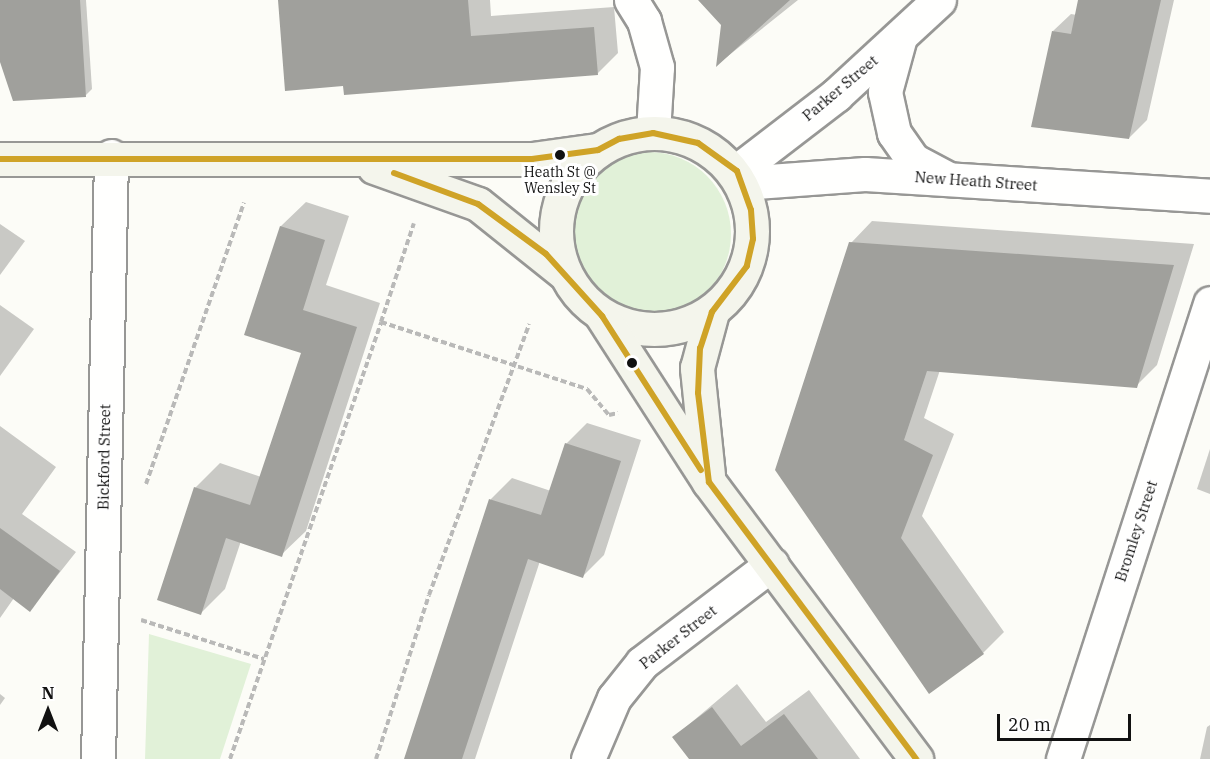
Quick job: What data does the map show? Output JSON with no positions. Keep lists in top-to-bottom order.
{
  "streets": {
    "street": [
      "Parker Street",
      "New Heath Street",
      "Bickford Street",
      "Bromley Street"
    ]
  },
  "crossings": [
    ["Parker Street", "New Heath Street"]
  ],
  "places": ["Heath St @ Wensley St"],
  "scale_bar": "20 m",
  "north": "top"
}
